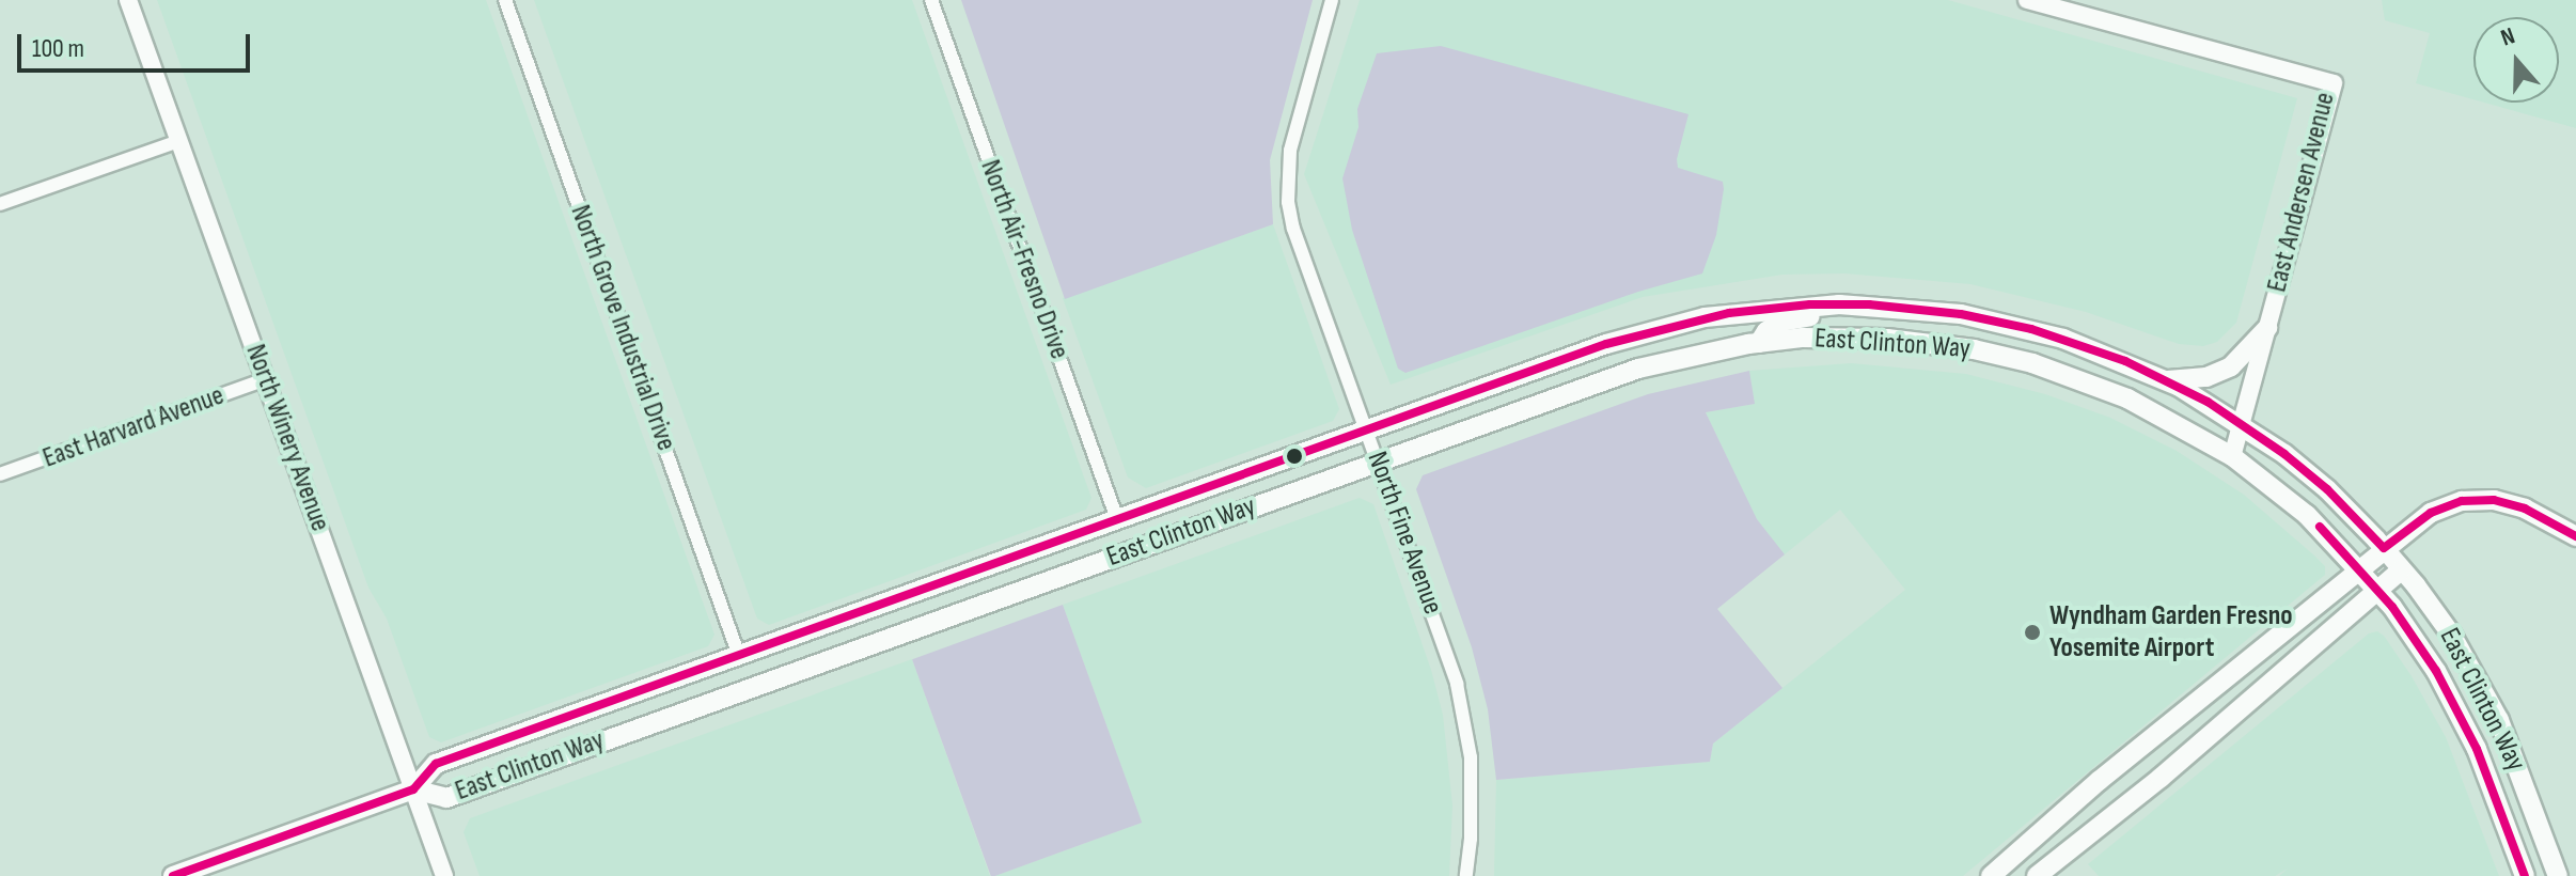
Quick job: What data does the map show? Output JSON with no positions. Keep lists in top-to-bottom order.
{
  "streets": {
    "main road": ["East Clinton Way"],
    "street": [
      "East Andersen Avenue",
      "North Air-Fresno Drive",
      "North Grove Industrial Drive",
      "East Harvard Avenue",
      "North Winery Avenue",
      "North Fine Avenue"
    ]
  },
  "crossings": [
    ["East Andersen Avenue", "East Clinton Way"],
    ["North Air-Fresno Drive", "East Clinton Way"],
    ["North Grove Industrial Drive", "East Clinton Way"],
    ["East Clinton Way", "North Winery Avenue"],
    ["East Clinton Way", "North Fine Avenue"],
    ["East Harvard Avenue", "North Winery Avenue"]
  ],
  "places": ["Wyndham Garden Fresno Yosemite Airport"],
  "scale_bar": "100 m",
  "north": "top"
}
